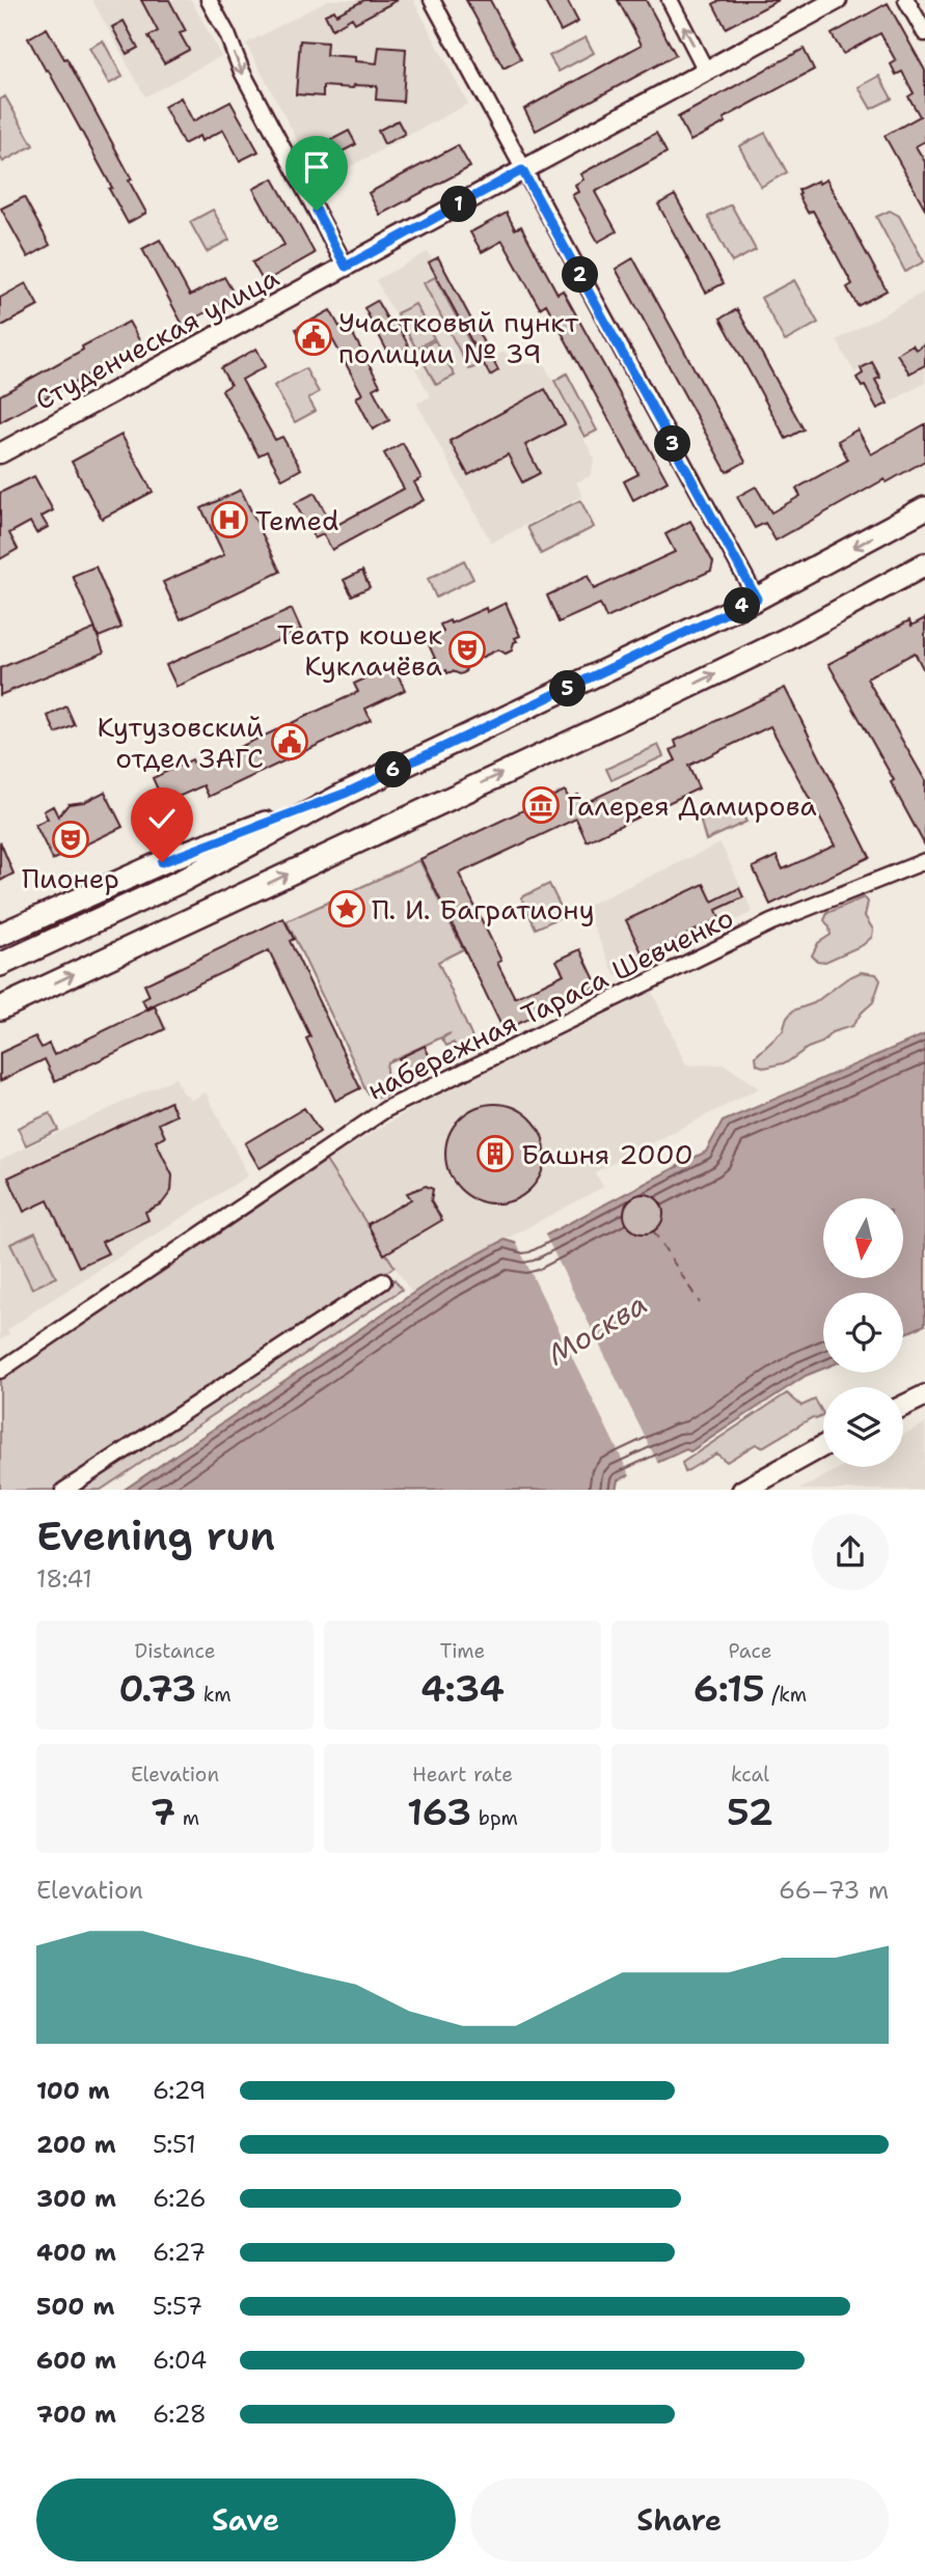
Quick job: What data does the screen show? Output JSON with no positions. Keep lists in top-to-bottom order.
{
  "streets": {
    "street": ["Студенческая улица", "набережная Тараса Шевченко"]
  },
  "water": ["Москва"],
  "places": {
    "public building": ["Участковый пункт полиции № 39", "Кутузовский отдел ЗАГС"],
    "hospital": ["Temed"],
    "theatre": ["Театр кошек Куклачёва", "Пионер"],
    "museum": ["Галерея Дамирова"],
    "place": ["П. И. Багратиону"],
    "building": ["Башня 2000"]
  },
  "north": "bottom",
  "page": {
    "pins": [
      "1",
      "2",
      "3",
      "4",
      "5",
      "6"
    ],
    "heading": ["Evening run", "18:41"],
    "stats": [
      ["Distance", "0.73 km"],
      ["Time", "4:34"],
      ["Pace", "6:15 /km"],
      ["Elevation", "7 m"],
      ["Heart rate", "163 bpm"],
      ["kcal", "52"]
    ],
    "chart": ["Elevation", "66–73 m"],
    "list": [
      {
        "name": "100 m",
        "note": "6:29"
      },
      {
        "name": "200 m",
        "note": "5:51"
      },
      {
        "name": "300 m",
        "note": "6:26"
      },
      {
        "name": "400 m",
        "note": "6:27"
      },
      {
        "name": "500 m",
        "note": "5:57"
      },
      {
        "name": "600 m",
        "note": "6:04"
      },
      {
        "name": "700 m",
        "note": "6:28"
      }
    ],
    "buttons": ["Save", "Share"]
  }
}
